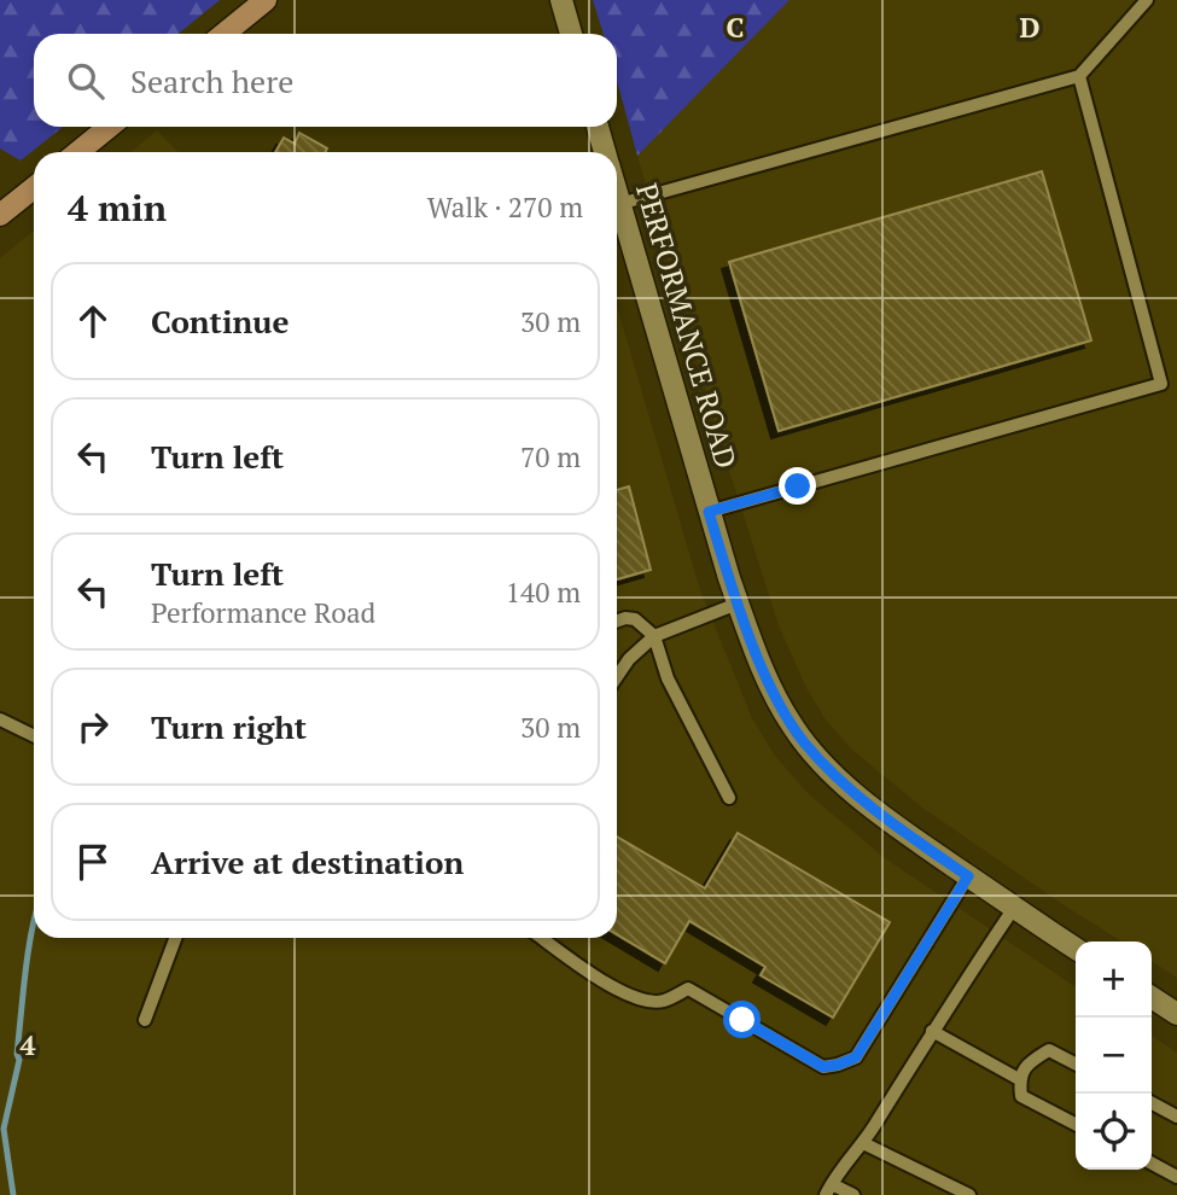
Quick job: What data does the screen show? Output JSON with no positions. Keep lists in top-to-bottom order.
{
  "streets": {
    "street": ["PERFORMANCE ROAD"]
  },
  "page": {
    "search": "Search here",
    "heading": ["4 min", "Walk · 270 m"],
    "list": [
      ["Continue", "30 m"],
      ["Turn left", "70 m"],
      ["Turn left", "Performance Road", "140 m"],
      ["Turn right", "30 m"],
      "Arrive at destination"
    ],
    "map_buttons": ["+", "−"]
  },
  "grid": {
    "columns": ["C", "D"],
    "rows": ["4"]
  }
}
